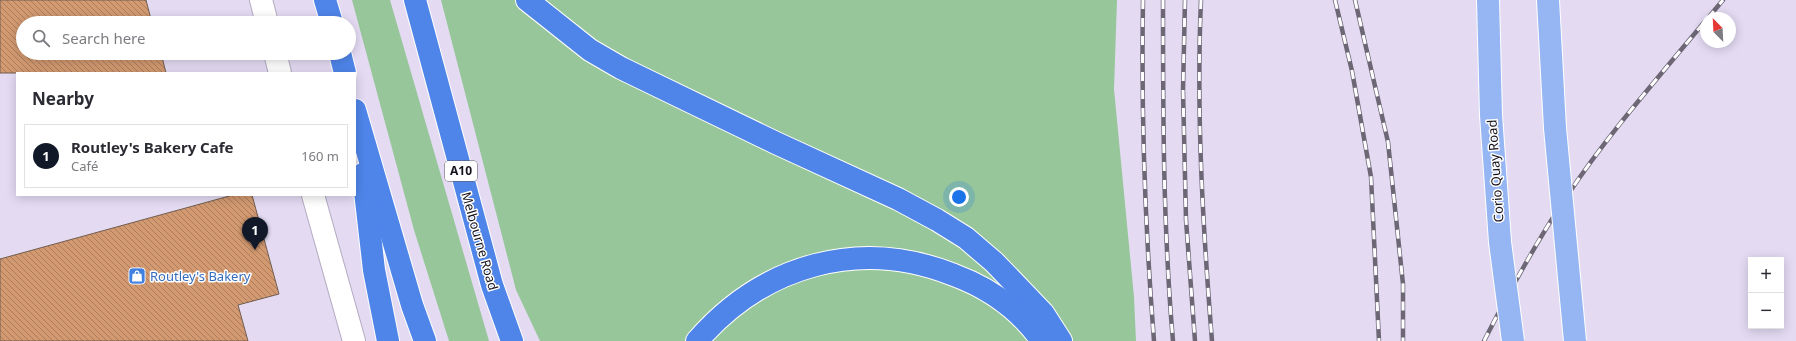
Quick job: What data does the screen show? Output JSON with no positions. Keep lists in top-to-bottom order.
{
  "streets": {
    "highway": ["A10", "Melbourne Road"],
    "main road": ["Corio Quay Road"]
  },
  "places": {
    "shop": ["Routley's Bakery"]
  },
  "north": "top left",
  "page": {
    "search": "Search here",
    "heading": "Nearby",
    "list": [
      {
        "mark": "1",
        "name": "Routley's Bakery Cafe",
        "note": "Café",
        "value": "160 m"
      }
    ],
    "pins": "1",
    "map_buttons": ["+", "−"]
  }
}
